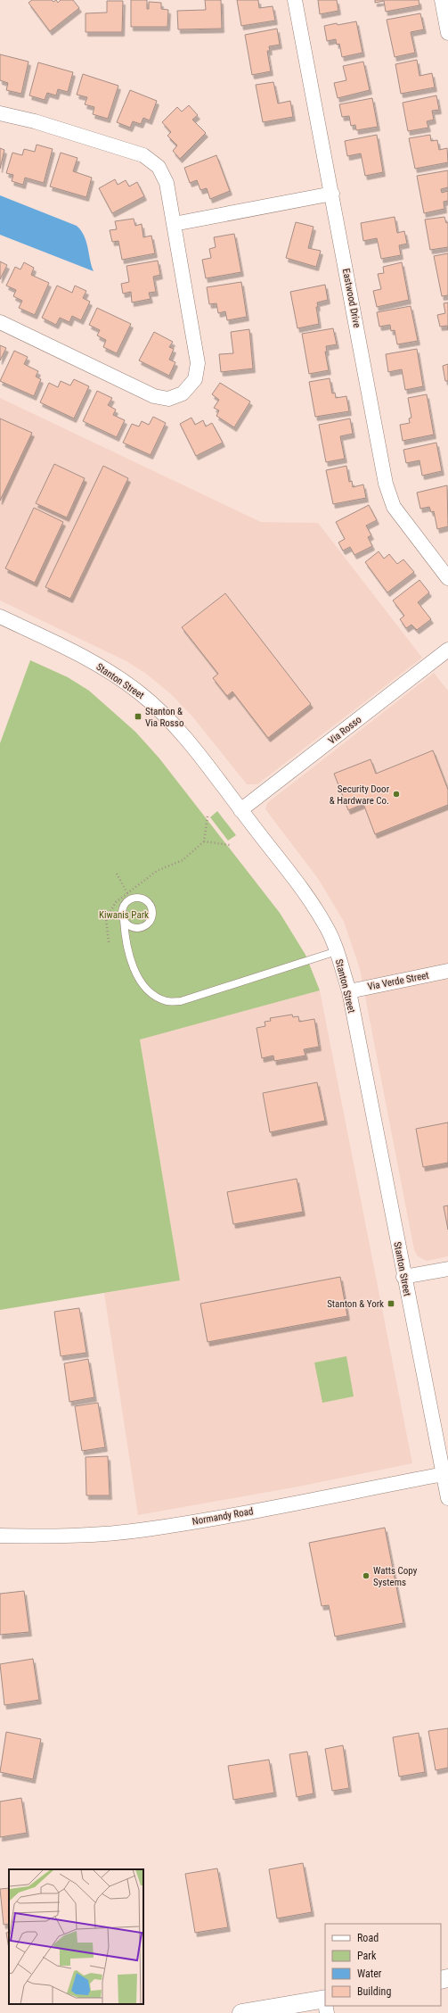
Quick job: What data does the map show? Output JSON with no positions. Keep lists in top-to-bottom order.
{
  "streets": {
    "street": [
      "Eastwood Drive",
      "Stanton Street",
      "Via Rosso",
      "Via Verde Street",
      "Normandy Road"
    ]
  },
  "crossings": [
    ["Stanton Street", "Via Rosso"],
    ["Stanton Street", "Via Verde Street"],
    ["Stanton Street", "Normandy Road"]
  ],
  "parks": ["Kiwanis Park"],
  "places": {
    "transit": ["Stanton & Via Rosso", "Stanton & York"],
    "other": ["Security Door & Hardware Co.", "Watts Copy Systems"]
  },
  "legend": [
    "Road",
    "Park",
    "Water",
    "Building"
  ]
}
